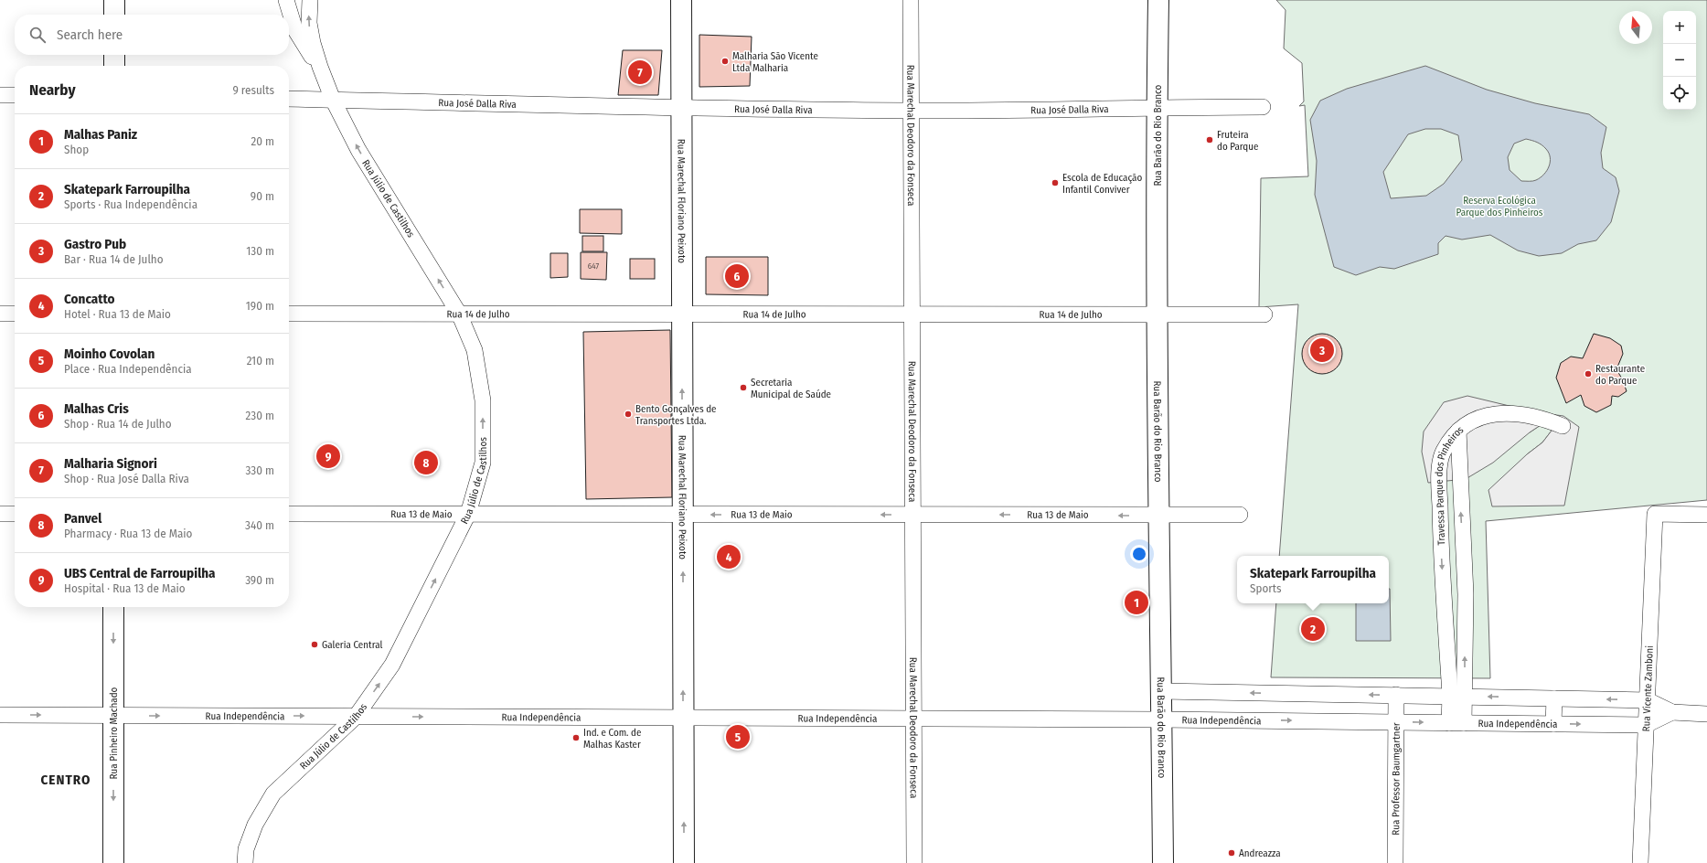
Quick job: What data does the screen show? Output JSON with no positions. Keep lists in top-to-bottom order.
{
  "streets": {
    "main road": ["Rua Barão do Rio Branco", "Rua Marechal Floriano Peixoto", "Rua Pinheiro Machado"],
    "street": [
      "Rua José Dalla Riva",
      "Rua Marechal Deodoro da Fonseca",
      "Rua Júlio de Castilhos",
      "Rua 14 de Julho",
      "Travessa Parque dos Pinheiros",
      "Rua 13 de Maio",
      "Rua Vicente Zamboni",
      "Rua Independência",
      "Rua Professor Baumgartner"
    ]
  },
  "crossings": [
    ["Rua José Dalla Riva", "Rua Marechal Deodoro da Fonseca"],
    ["Rua José Dalla Riva", "Rua Barão do Rio Branco"],
    ["Rua José Dalla Riva", "Rua Júlio de Castilhos"],
    ["Rua José Dalla Riva", "Rua Marechal Floriano Peixoto"],
    ["Rua Marechal Deodoro da Fonseca", "Rua 14 de Julho"],
    ["Rua Marechal Deodoro da Fonseca", "Rua 13 de Maio"],
    ["Rua Marechal Deodoro da Fonseca", "Rua Independência"],
    ["Rua Barão do Rio Branco", "Rua 14 de Julho"],
    ["Rua Barão do Rio Branco", "Rua 13 de Maio"],
    ["Rua Barão do Rio Branco", "Rua Independência"],
    ["Rua Júlio de Castilhos", "Rua 14 de Julho"],
    ["Rua Júlio de Castilhos", "Rua 13 de Maio"],
    ["Rua Júlio de Castilhos", "Rua Independência"],
    ["Rua Marechal Floriano Peixoto", "Rua 14 de Julho"],
    ["Rua Marechal Floriano Peixoto", "Rua 13 de Maio"],
    ["Rua Marechal Floriano Peixoto", "Rua Independência"],
    ["Travessa Parque dos Pinheiros", "Rua Independência"],
    ["Rua Vicente Zamboni", "Rua Independência"],
    ["Rua Independência", "Rua Pinheiro Machado"],
    ["Rua Independência", "Rua Professor Baumgartner"]
  ],
  "one_way": [
    "Rua Júlio de Castilhos",
    "Rua Marechal Floriano Peixoto",
    "Rua 13 de Maio",
    "Rua Pinheiro Machado"
  ],
  "districts": ["CENTRO"],
  "parks": ["Reserva Ecológica Parque dos Pinheiros"],
  "places": [
    "Malharia São Vicente Ltda Malharia",
    "Fruteira do Parque",
    "Escola de Educação Infantil Conviver",
    "Restaurante do Parque",
    "Secretaria Municipal de Saúde",
    "Bento Gonçalves de Transportes Ltda.",
    "Galeria Central",
    "Ind. e Com. de Malhas Kaster",
    "Andreazza"
  ],
  "house_numbers": ["647"],
  "north": "top",
  "page": {
    "map_buttons": ["+", "−"],
    "search": "Search here",
    "pins": [
      "7",
      "6",
      "3",
      "9",
      "8",
      "4",
      "1",
      "2",
      "5"
    ],
    "heading": ["Nearby", "9 results"],
    "list": [
      {
        "mark": "1",
        "name": "Malhas Paniz",
        "note": "Shop",
        "value": "20 m"
      },
      {
        "mark": "2",
        "name": "Skatepark Farroupilha",
        "note": "Sports · Rua Independência",
        "value": "90 m"
      },
      {
        "mark": "3",
        "name": "Gastro Pub",
        "note": "Bar · Rua 14 de Julho",
        "value": "130 m"
      },
      {
        "mark": "4",
        "name": "Concatto",
        "note": "Hotel · Rua 13 de Maio",
        "value": "190 m"
      },
      {
        "mark": "5",
        "name": "Moinho Covolan",
        "note": "Place · Rua Independência",
        "value": "210 m"
      },
      {
        "mark": "6",
        "name": "Malhas Cris",
        "note": "Shop · Rua 14 de Julho",
        "value": "230 m"
      },
      {
        "mark": "7",
        "name": "Malharia Signori",
        "note": "Shop · Rua José Dalla Riva",
        "value": "330 m"
      },
      {
        "mark": "8",
        "name": "Panvel",
        "note": "Pharmacy · Rua 13 de Maio",
        "value": "340 m"
      },
      {
        "mark": "9",
        "name": "UBS Central de Farroupilha",
        "note": "Hospital · Rua 13 de Maio",
        "value": "390 m"
      }
    ],
    "popup": ["Skatepark Farroupilha", "Sports"]
  }
}
